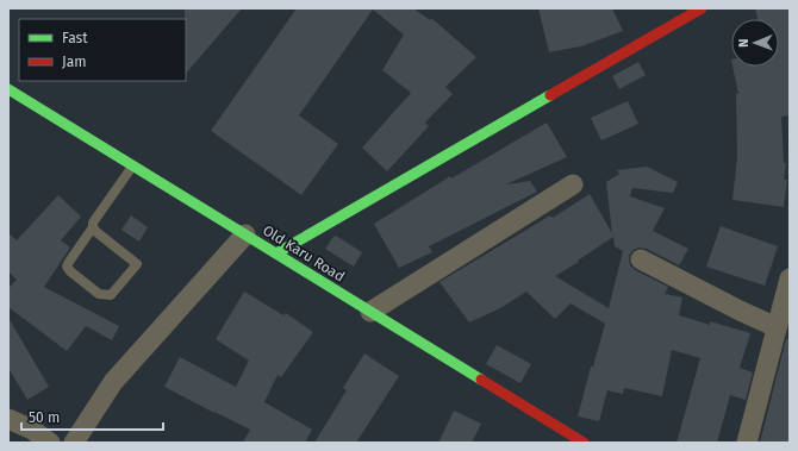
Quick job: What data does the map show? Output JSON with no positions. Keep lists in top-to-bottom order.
{
  "streets": {
    "main road": ["Old Karu Road"]
  },
  "legend": ["Fast", "Jam"],
  "scale_bar": "50 m",
  "north": "left"
}
